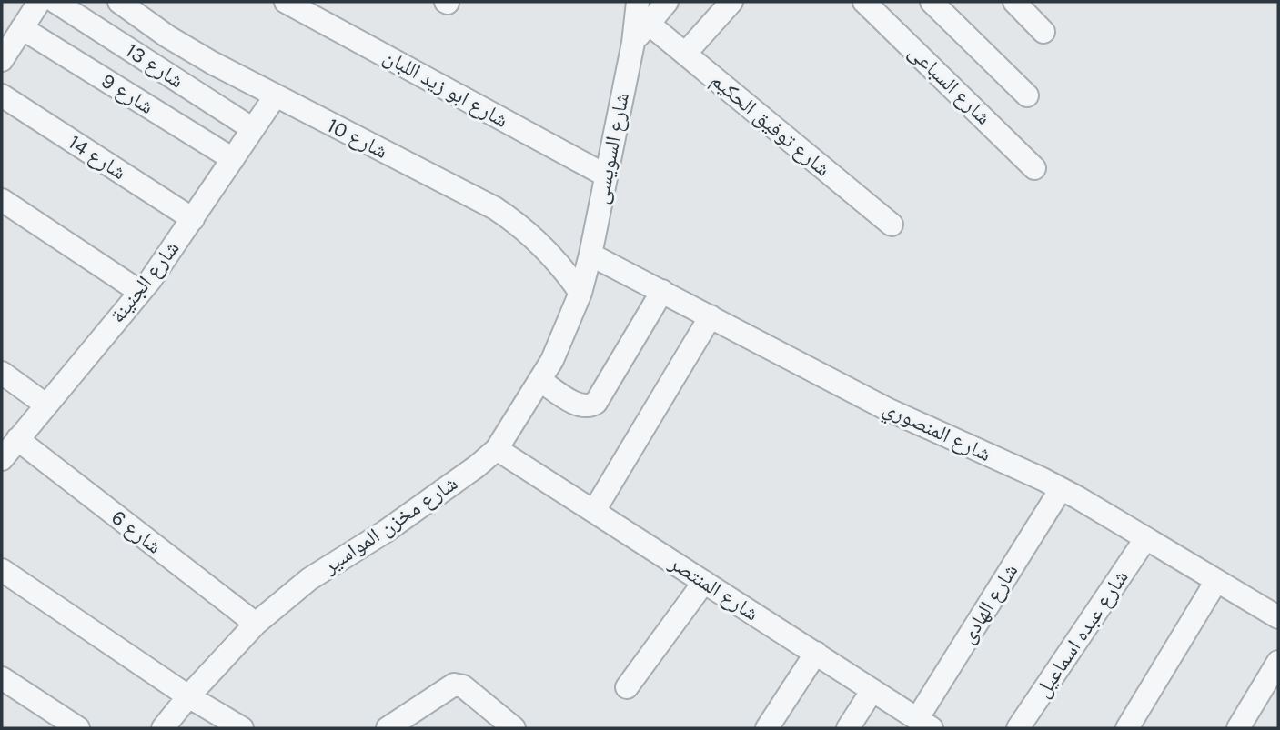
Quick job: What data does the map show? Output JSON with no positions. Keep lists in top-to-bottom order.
{
  "streets": {
    "street": [
      "شارع 13",
      "شارع السباعى",
      "شارع ابو زيد اللبان",
      "شارع 9",
      "شارع توفيق الحكيم",
      "شارع 10",
      "شارع السويسى",
      "شارع 14",
      "شارع الجنينة",
      "شارع المنصوري",
      "شارع مخزن المواسير",
      "شارع 6",
      "شارع المنتصر",
      "شارع الهادى",
      "شارع عبده اسماعيل"
    ]
  },
  "crossings": [
    ["شارع 13", "شارع الجنينة"],
    ["شارع ابو زيد اللبان", "شارع السويسى"],
    ["شارع 9", "شارع الجنينة"],
    ["شارع 10", "شارع السويسى"],
    ["شارع 10", "شارع الجنينة"],
    ["شارع 10", "شارع مخزن المواسير"],
    ["شارع السويسى", "شارع المنصوري"],
    ["شارع السويسى", "شارع مخزن المواسير"],
    ["شارع 14", "شارع الجنينة"],
    ["شارع الجنينة", "شارع 6"],
    ["شارع المنصوري", "شارع الهادى"],
    ["شارع المنصوري", "شارع عبده اسماعيل"],
    ["شارع مخزن المواسير", "شارع 6"],
    ["شارع مخزن المواسير", "شارع المنتصر"],
    ["شارع المنتصر", "شارع الهادى"]
  ]
}
